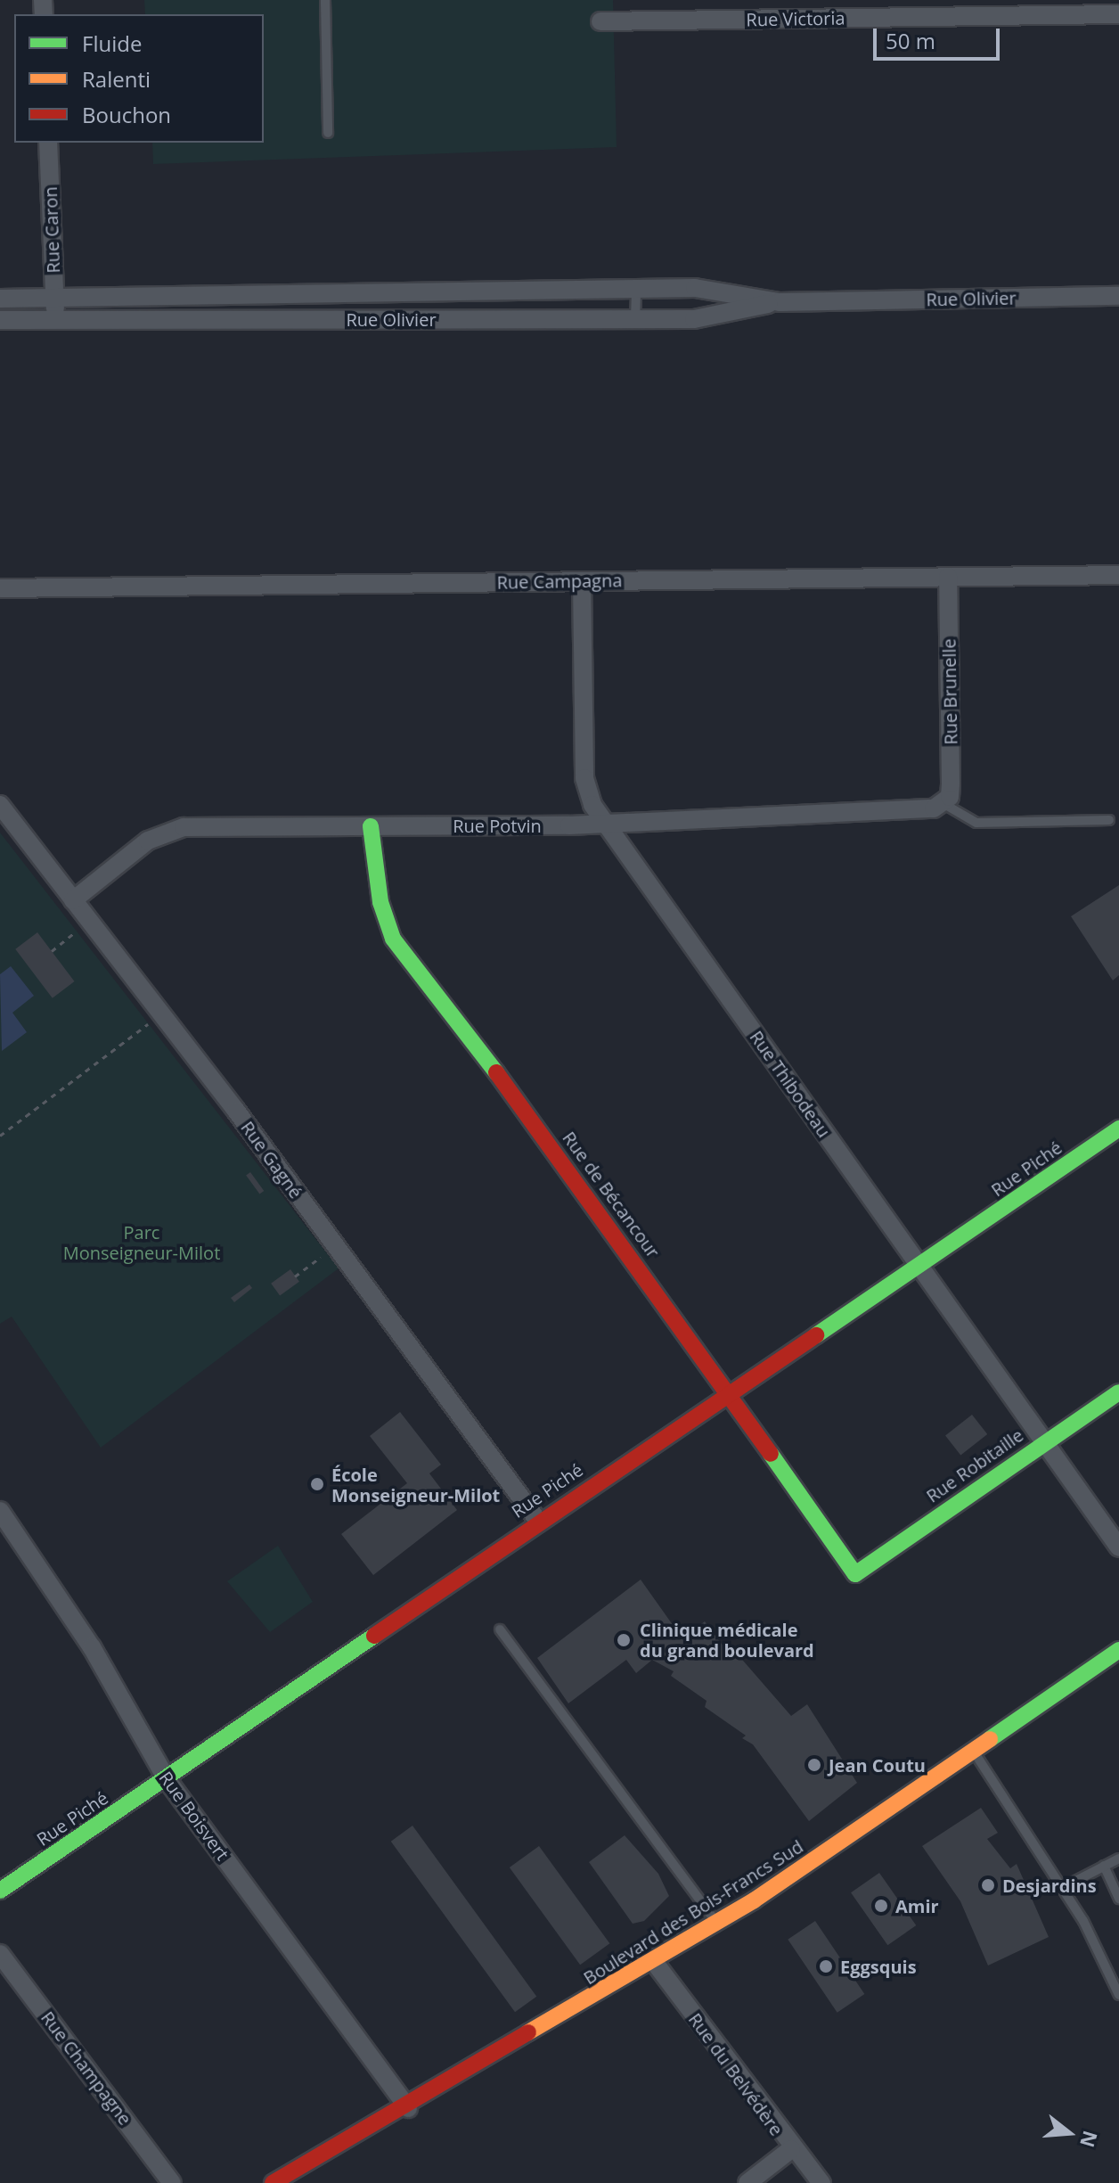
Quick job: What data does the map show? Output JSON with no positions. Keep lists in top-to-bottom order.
{
  "streets": {
    "street": [
      "Rue Victoria",
      "Rue Caron",
      "Rue Olivier",
      "Rue Campagna",
      "Rue Brunelle",
      "Rue Potvin",
      "Rue Thibodeau",
      "Rue Gagné",
      "Rue Piché",
      "Rue de Bécancour",
      "Rue Robitaille",
      "Rue Boisvert",
      "Boulevard des Bois-Francs Sud",
      "Rue Champagne",
      "Rue du Belvédère"
    ]
  },
  "crossings": [
    ["Rue Caron", "Rue Olivier"],
    ["Rue Campagna", "Rue Brunelle"],
    ["Rue Campagna", "Rue Thibodeau"],
    ["Rue Brunelle", "Rue Potvin"],
    ["Rue Potvin", "Rue Thibodeau"],
    ["Rue Potvin", "Rue Gagné"],
    ["Rue Potvin", "Rue de Bécancour"],
    ["Rue Thibodeau", "Rue Piché"],
    ["Rue Thibodeau", "Rue Robitaille"],
    ["Rue Gagné", "Rue Piché"],
    ["Rue Piché", "Rue de Bécancour"],
    ["Rue Piché", "Rue Boisvert"],
    ["Rue de Bécancour", "Rue Robitaille"],
    ["Rue Boisvert", "Boulevard des Bois-Francs Sud"],
    ["Boulevard des Bois-Francs Sud", "Rue du Belvédère"]
  ],
  "parks": ["Parc Monseigneur-Milot"],
  "places": [
    "École Monseigneur-Milot",
    "Clinique médicale du grand boulevard",
    "Jean Coutu",
    "Desjardins",
    "Amir",
    "Eggsquis"
  ],
  "legend": ["Fluide", "Ralenti", "Bouchon"],
  "scale_bar": "50 m",
  "north": "right"
}
